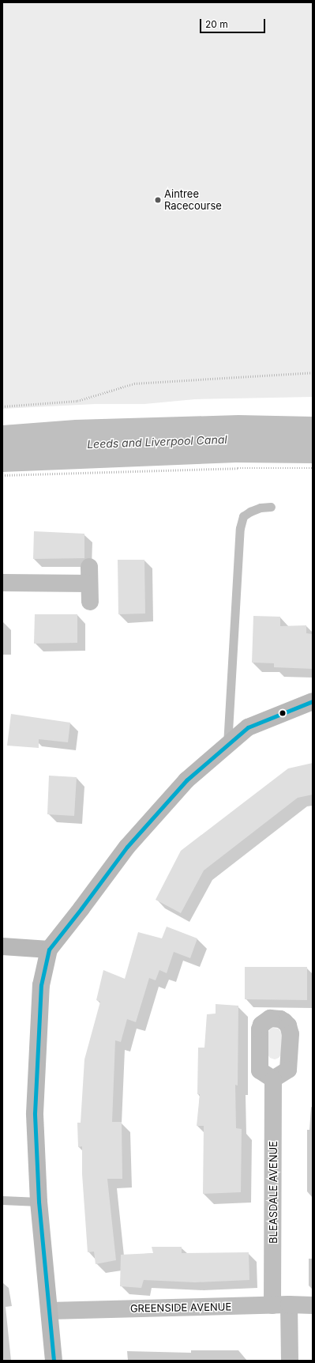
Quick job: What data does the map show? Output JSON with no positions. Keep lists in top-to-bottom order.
{
  "streets": {
    "street": ["BLEASDALE AVENUE", "GREENSIDE AVENUE"]
  },
  "crossings": [
    ["BLEASDALE AVENUE", "GREENSIDE AVENUE"]
  ],
  "water": ["Leeds and Liverpool Canal"],
  "places": ["Aintree Racecourse"],
  "scale_bar": "20 m"
}
